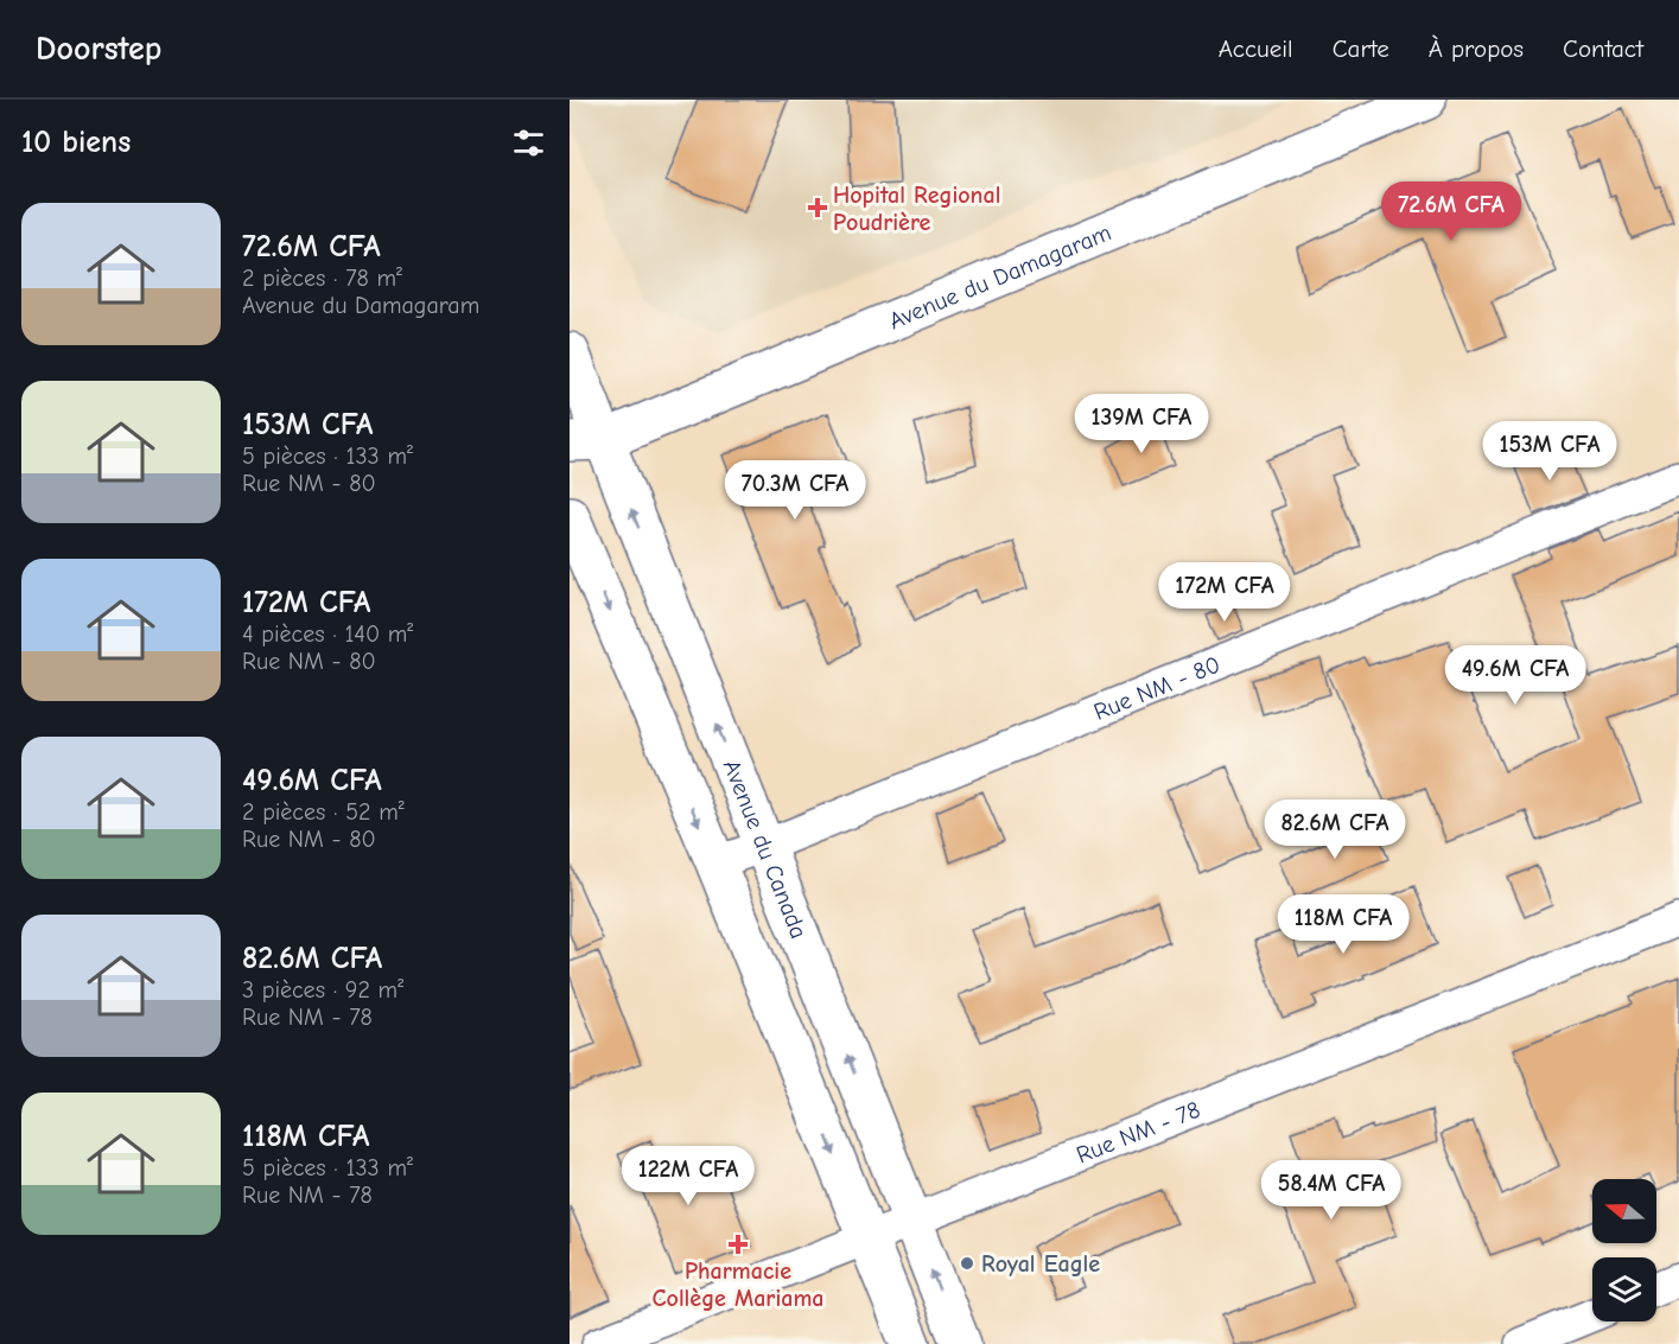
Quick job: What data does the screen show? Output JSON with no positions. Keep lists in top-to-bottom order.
{
  "streets": {
    "street": [
      "Avenue du Damagaram",
      "Rue NM - 80",
      "Avenue du Canada",
      "Rue NM - 78"
    ]
  },
  "crossings": [
    ["Avenue du Damagaram", "Avenue du Canada"],
    ["Rue NM - 80", "Avenue du Canada"],
    ["Avenue du Canada", "Rue NM - 78"]
  ],
  "places": {
    "health": ["Hopital Regional Poudrière", "Pharmacie Collège Mariama"],
    "other": ["Royal Eagle"]
  },
  "north": "left",
  "page": {
    "header": "Doorstep",
    "nav": [
      "Accueil",
      "Carte",
      "À propos",
      "Contact"
    ],
    "heading": "10 biens",
    "price": [
      "72.6M CFA",
      "139M CFA",
      "153M CFA",
      "70.3M CFA",
      "172M CFA",
      "49.6M CFA",
      "82.6M CFA",
      "118M CFA",
      "122M CFA",
      "58.4M CFA"
    ],
    "list": [
      {
        "name": "72.6M CFA",
        "note": "2 pièces · 78 m² · Avenue du Damagaram"
      },
      {
        "name": "153M CFA",
        "note": "5 pièces · 133 m² · Rue NM - 80"
      },
      {
        "name": "172M CFA",
        "note": "4 pièces · 140 m² · Rue NM - 80"
      },
      {
        "name": "49.6M CFA",
        "note": "2 pièces · 52 m² · Rue NM - 80"
      },
      {
        "name": "82.6M CFA",
        "note": "3 pièces · 92 m² · Rue NM - 78"
      },
      {
        "name": "118M CFA",
        "note": "5 pièces · 133 m² · Rue NM - 78"
      }
    ]
  }
}
